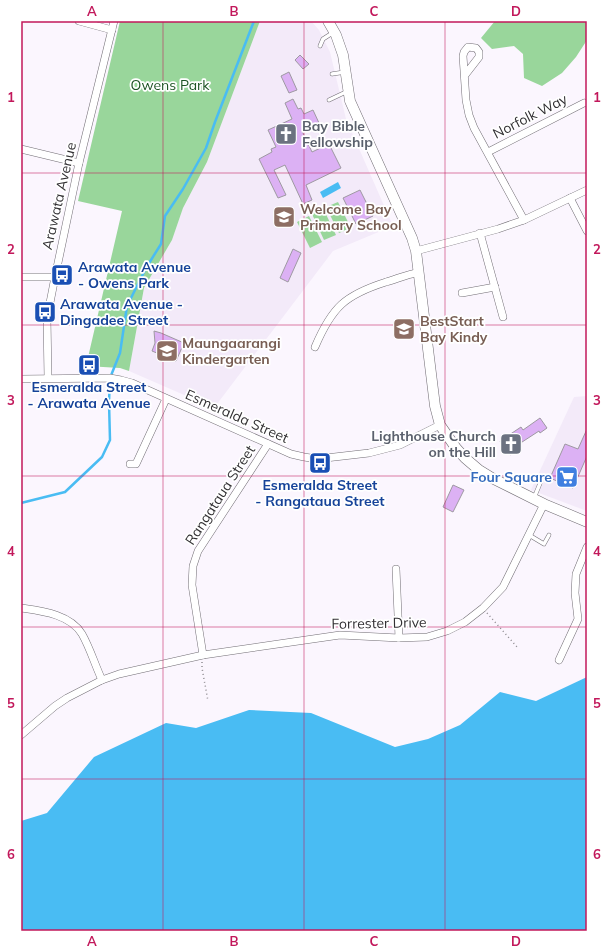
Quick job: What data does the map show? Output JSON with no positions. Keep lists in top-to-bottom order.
{
  "streets": {
    "street": [
      "Norfolk Way",
      "Arawata Avenue",
      "Esmeralda Street",
      "Rangataua Street",
      "Forrester Drive"
    ]
  },
  "crossings": [
    ["Arawata Avenue", "Esmeralda Street"],
    ["Esmeralda Street", "Rangataua Street"],
    ["Rangataua Street", "Forrester Drive"]
  ],
  "parks": ["Owens Park"],
  "places": {
    "church": ["Bay Bible Fellowship", "Lighthouse Church on the Hill"],
    "school or university": ["Welcome Bay Primary School", "BestStart Bay Kindy", "Maungaarangi Kindergarten"],
    "bus stop": [
      "Arawata Avenue - Owens Park",
      "Arawata Avenue - Dingadee Street",
      "Esmeralda Street - Arawata Avenue",
      "Esmeralda Street - Rangataua Street"
    ],
    "supermarket": ["Four Square"]
  },
  "grid": {
    "columns": [
      "A",
      "B",
      "C",
      "D"
    ],
    "rows": [
      "1",
      "2",
      "3",
      "4",
      "5",
      "6"
    ]
  }
}
